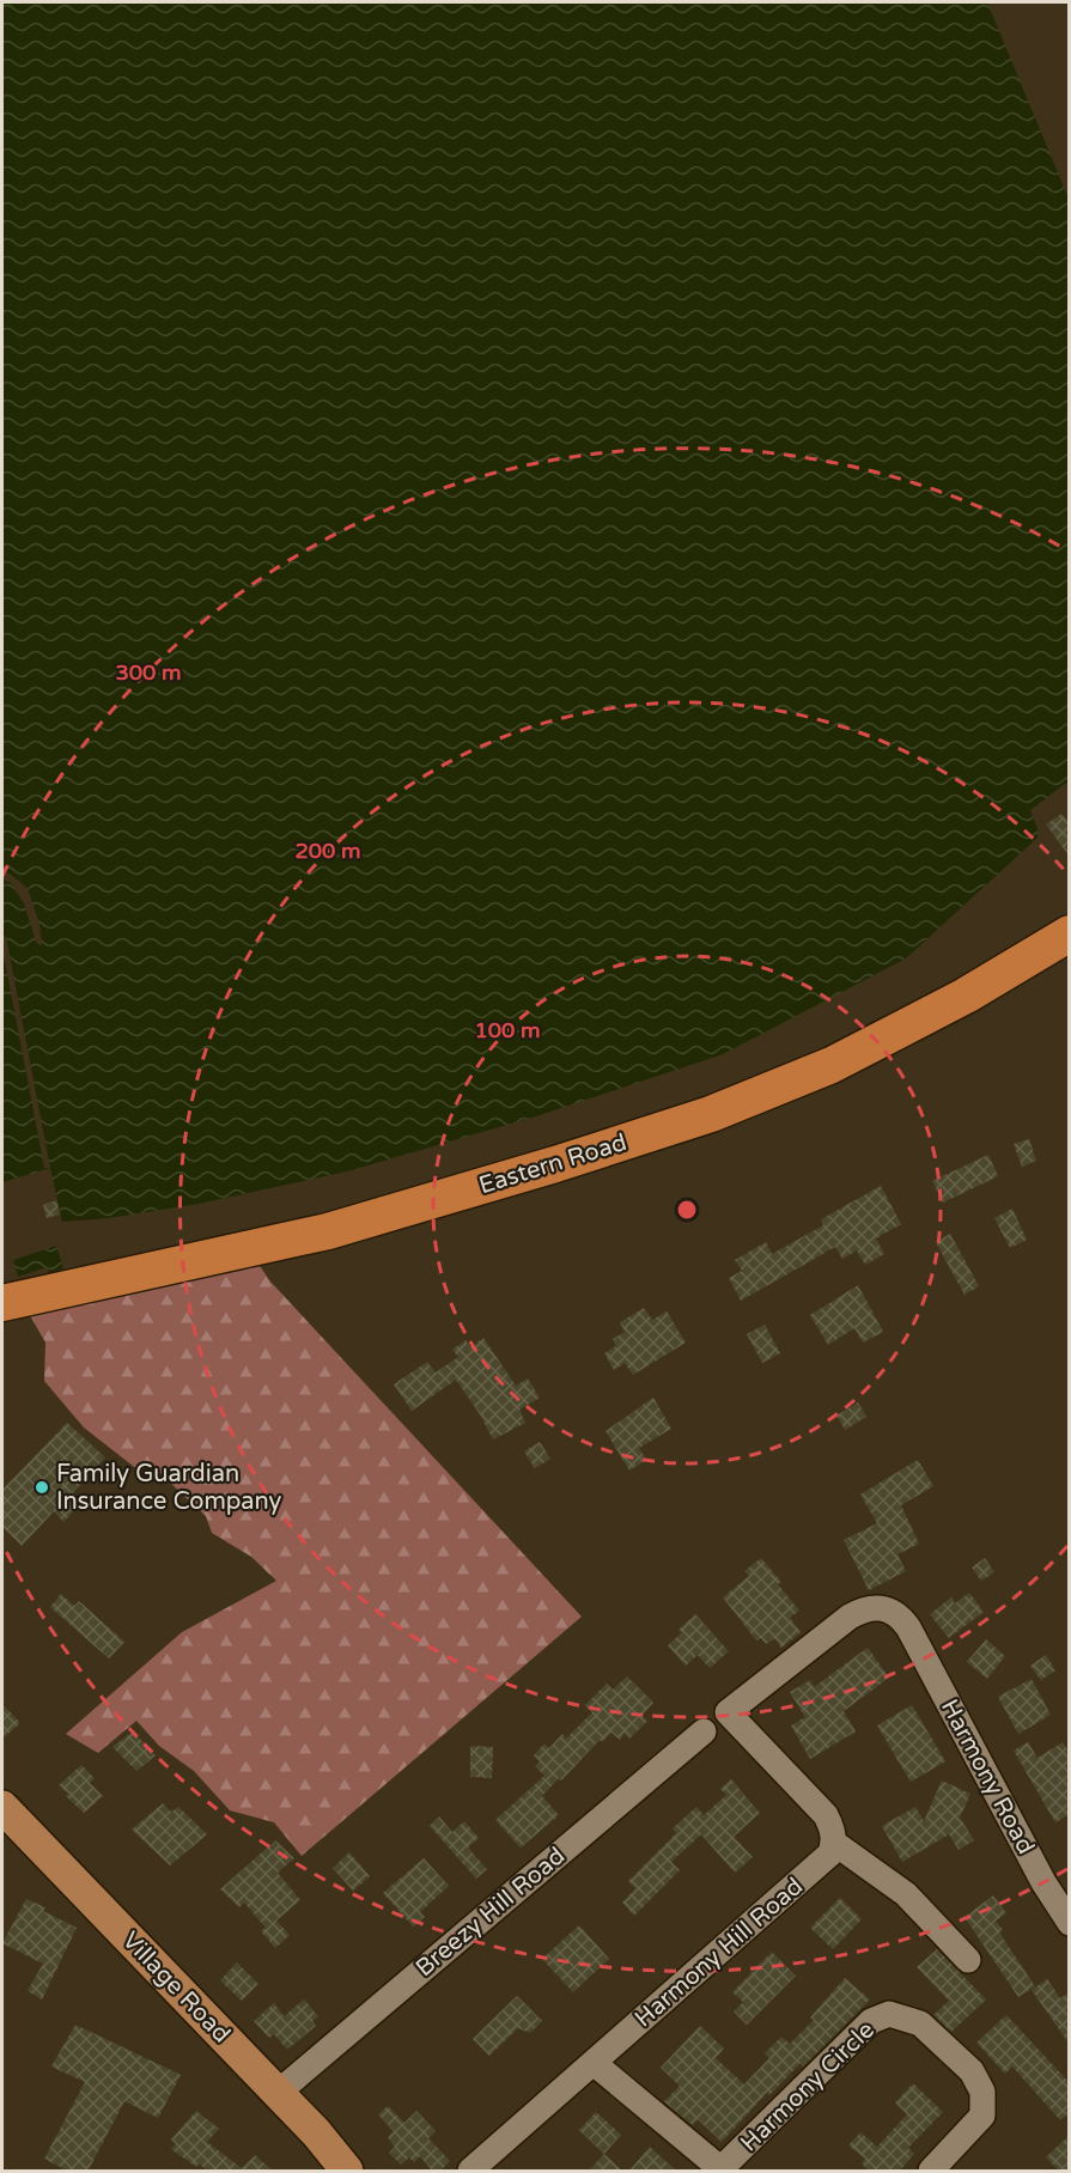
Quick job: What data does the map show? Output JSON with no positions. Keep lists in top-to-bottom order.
{
  "streets": {
    "highway": ["Eastern Road"],
    "main road": ["Village Road"],
    "street": [
      "Harmony Road",
      "Breezy Hill Road",
      "Harmony Hill Road",
      "Harmony Circle"
    ]
  },
  "crossings": [
    ["Harmony Road", "Harmony Hill Road"],
    ["Breezy Hill Road", "Village Road"],
    ["Harmony Hill Road", "Harmony Circle"]
  ],
  "places": ["Family Guardian Insurance Company"],
  "rings": ["300 m", "200 m", "100 m"]
}
